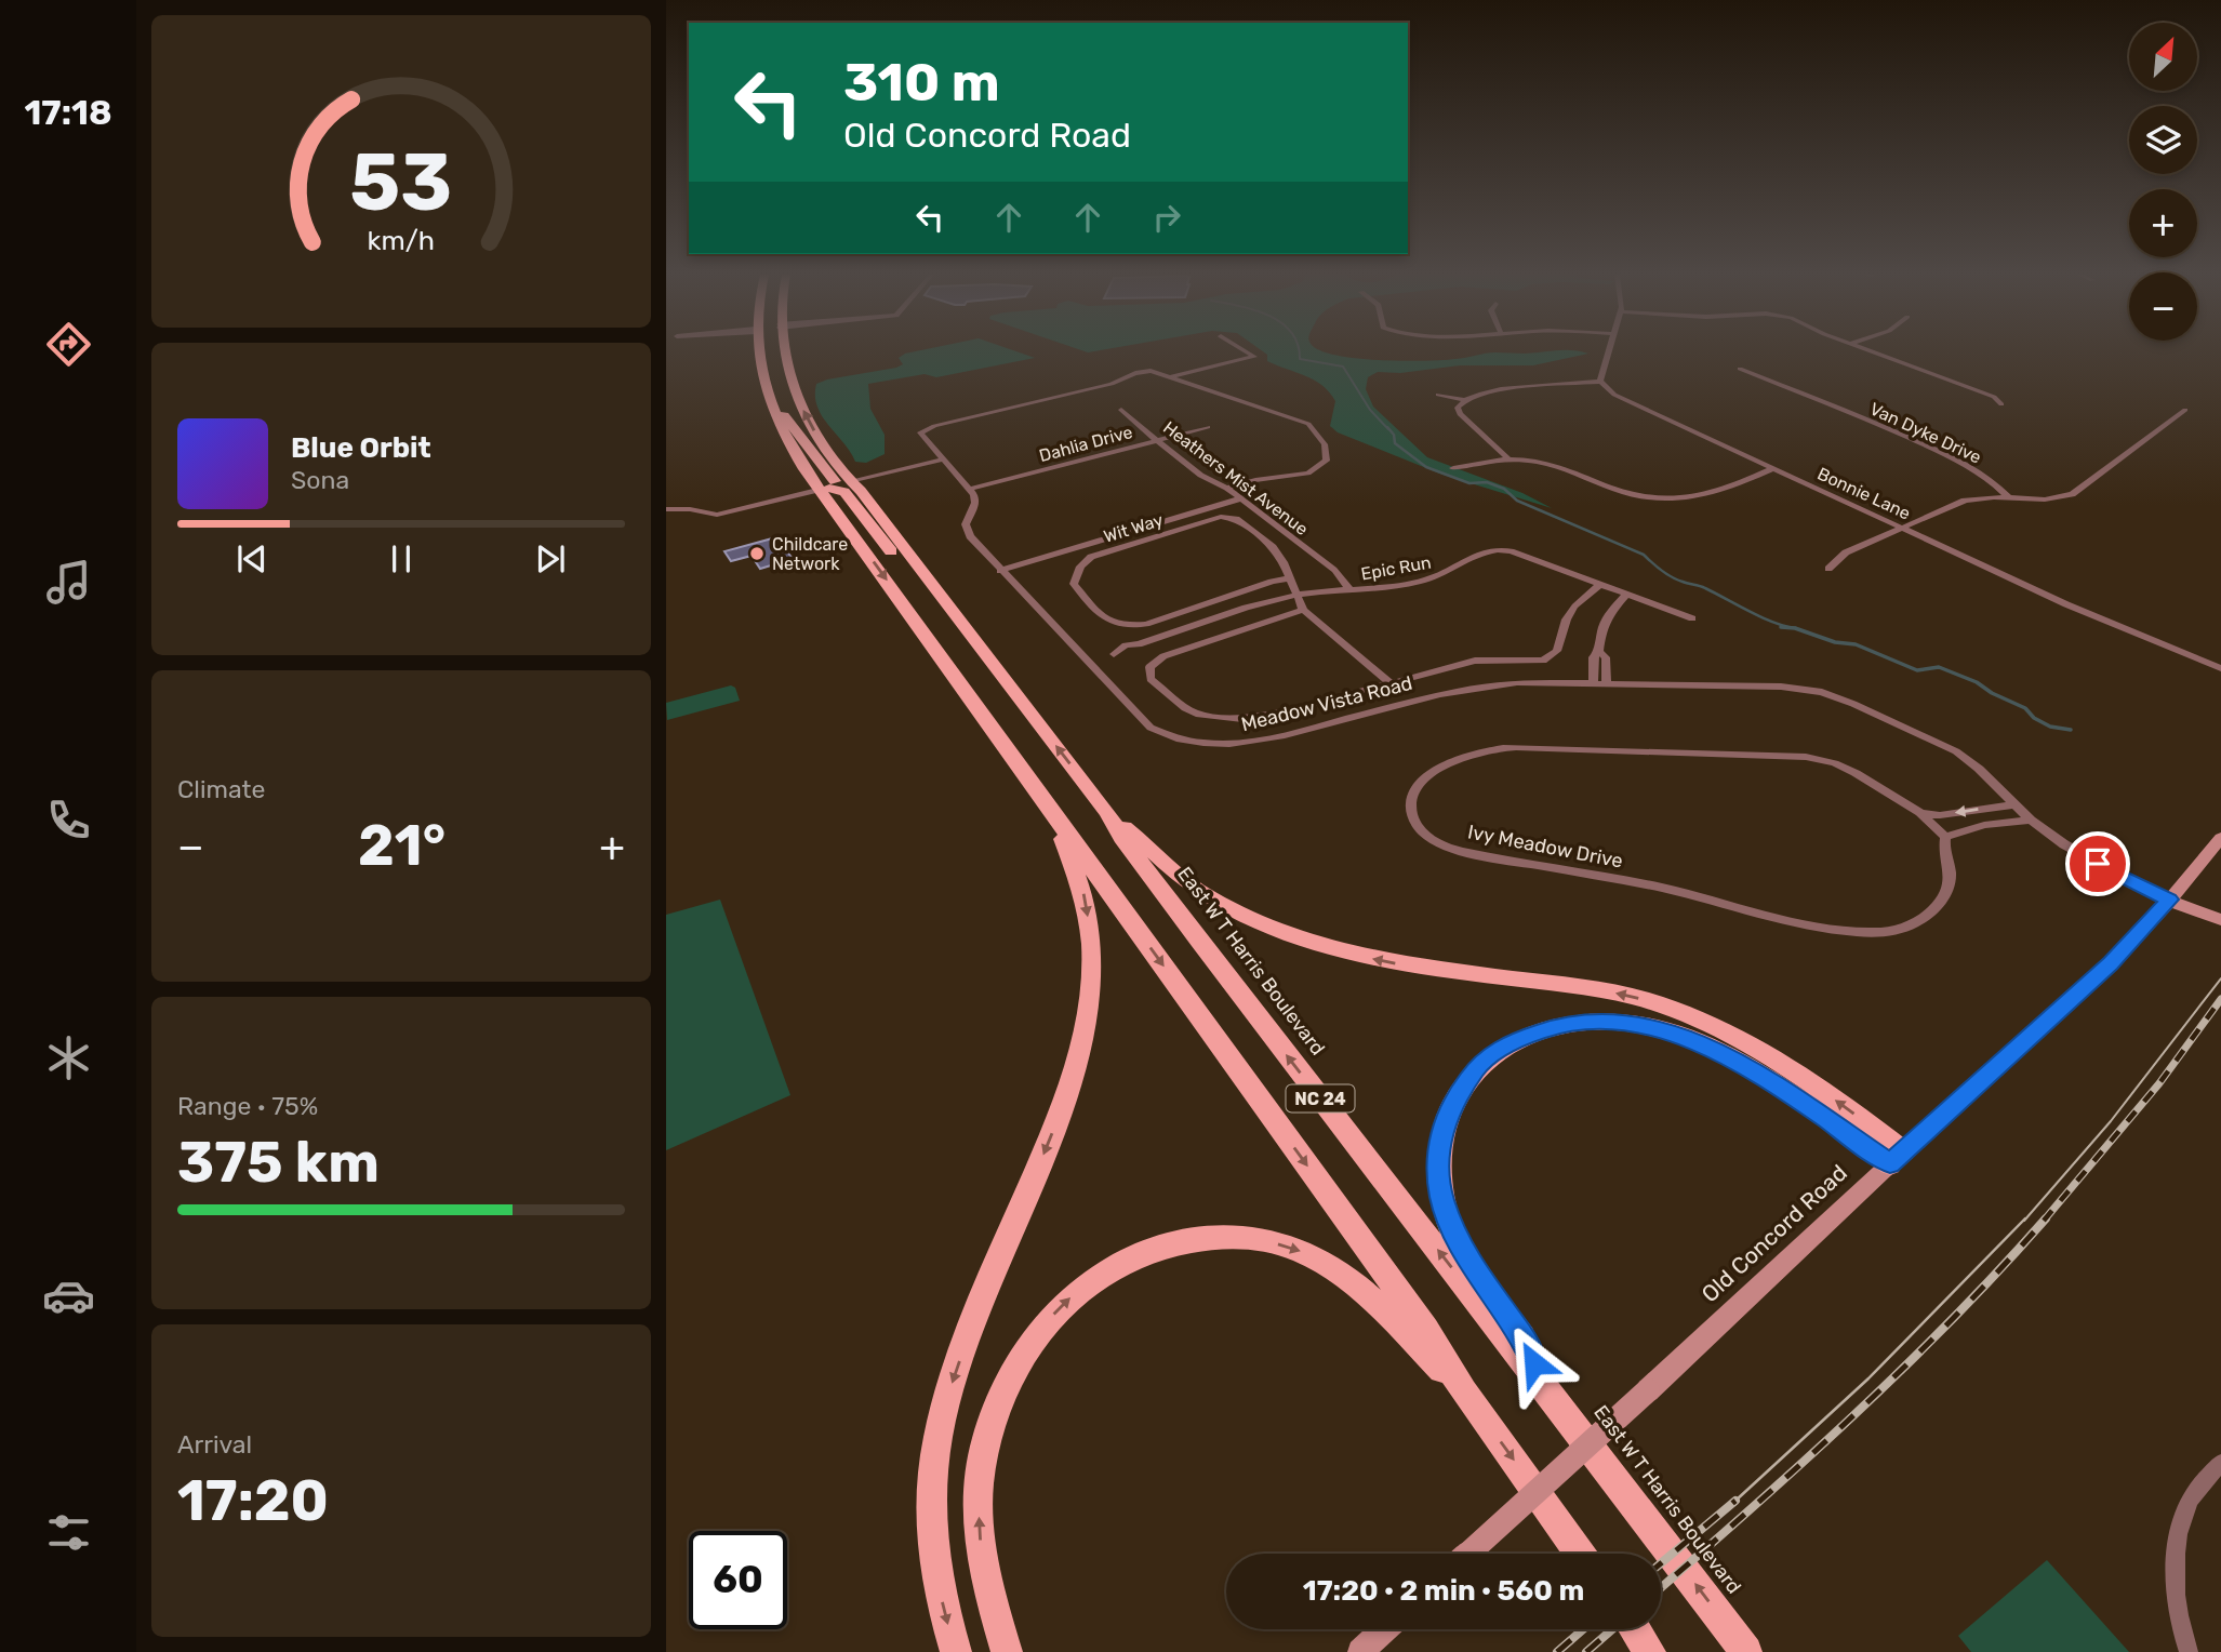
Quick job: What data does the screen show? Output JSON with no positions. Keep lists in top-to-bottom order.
{
  "streets": {
    "main road": ["East W T Harris Boulevard", "NC 24"],
    "street": [
      "Van Dyke Drive",
      "Dahlia Drive",
      "Heathers Mist Avenue",
      "Bonnie Lane",
      "Wit Way",
      "Epic Run",
      "Meadow Vista Road",
      "Ivy Meadow Drive",
      "Old Concord Road"
    ]
  },
  "crossings": [
    ["Dahlia Drive", "Heathers Mist Avenue"],
    ["Dahlia Drive", "Meadow Vista Road"],
    ["Heathers Mist Avenue", "Epic Run"],
    ["Wit Way", "Epic Run"],
    ["Epic Run", "Meadow Vista Road"],
    ["Meadow Vista Road", "Old Concord Road"]
  ],
  "places": ["Childcare Network"],
  "north": "top right",
  "page": {
    "tabs": "17:18",
    "map_buttons": ["+", "−"],
    "turn": ["310 m", "Old Concord Road"],
    "song": ["Blue Orbit", "Sona"],
    "tile": [
      "Climate",
      ["Range · 75%", "375 km"],
      ["Arrival", "17:20"]
    ],
    "heat": ["−", "21°", "+"],
    "limit": "60",
    "trip": "17:20 · 2 min · 560 m",
    "gauge": ["53", "km/h"]
  }
}
